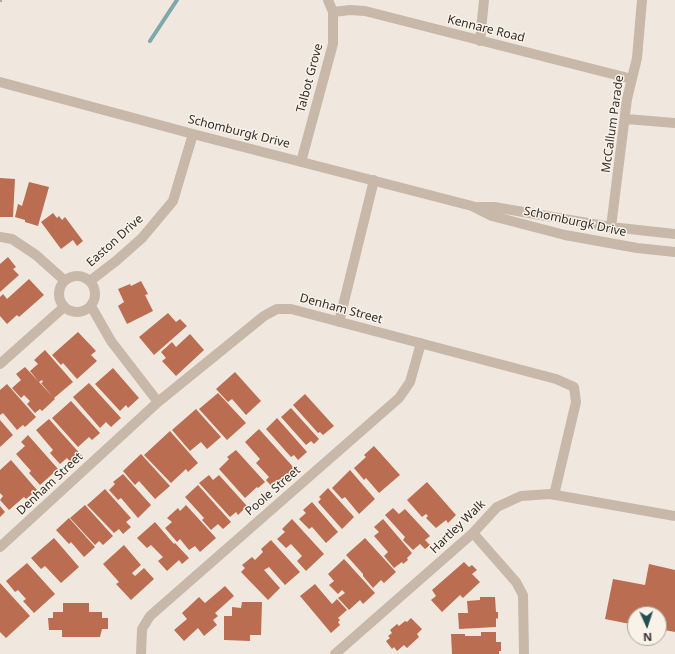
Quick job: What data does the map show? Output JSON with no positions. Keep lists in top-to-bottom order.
{
  "streets": {
    "street": [
      "Kennare Road",
      "Talbot Grove",
      "McCallum Parade",
      "Schomburgk Drive",
      "Easton Drive",
      "Denham Street",
      "Poole Street",
      "Hartley Walk"
    ]
  },
  "crossings": [
    ["Kennare Road", "Talbot Grove"],
    ["Kennare Road", "McCallum Parade"],
    ["Talbot Grove", "Schomburgk Drive"],
    ["McCallum Parade", "Schomburgk Drive"],
    ["Schomburgk Drive", "Easton Drive"],
    ["Denham Street", "Poole Street"],
    ["Denham Street", "Hartley Walk"]
  ],
  "north": "bottom"
}
